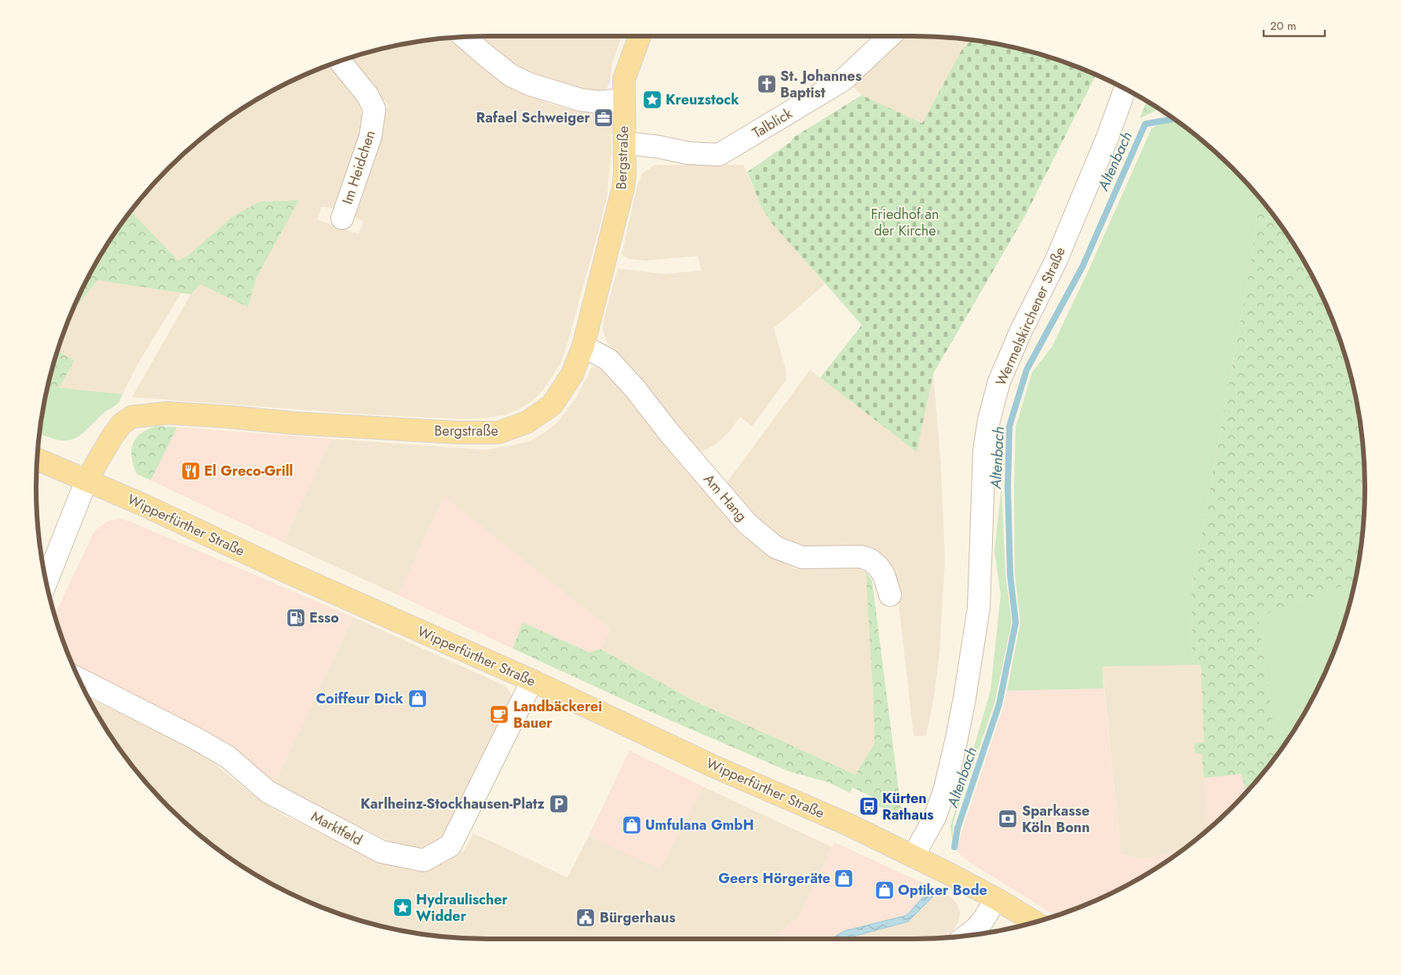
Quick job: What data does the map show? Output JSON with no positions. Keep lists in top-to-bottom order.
{
  "streets": {
    "main road": ["Bergstraße", "Wipperfürther Straße"],
    "street": [
      "Talblick",
      "Im Heidchen",
      "Wermelskirchener Straße",
      "Am Hang",
      "Marktfeld"
    ]
  },
  "crossings": [
    ["Talblick", "Bergstraße"],
    ["Bergstraße", "Am Hang"],
    ["Bergstraße", "Wipperfürther Straße"],
    ["Wermelskirchener Straße", "Wipperfürther Straße"],
    ["Wipperfürther Straße", "Marktfeld"]
  ],
  "water": ["Altenbach"],
  "parks": ["Friedhof an der Kirche"],
  "places": {
    "church": ["St. Johannes Baptist"],
    "place": ["Kreuzstock", "Hydraulischer Widder"],
    "office": ["Rafael Schweiger"],
    "restaurant": ["El Greco-Grill"],
    "fuel station": ["Esso"],
    "shop": [
      "Coiffeur Dick",
      "Umfulana GmbH",
      "Geers Hörgeräte",
      "Optiker Bode"
    ],
    "cafe": ["Landbäckerei Bauer"],
    "parking": ["Karlheinz-Stockhausen-Platz"],
    "bus stop": ["Kürten Rathaus"],
    "bank": ["Sparkasse Köln Bonn"],
    "public building": ["Bürgerhaus"]
  },
  "scale_bar": "20 m"
}
